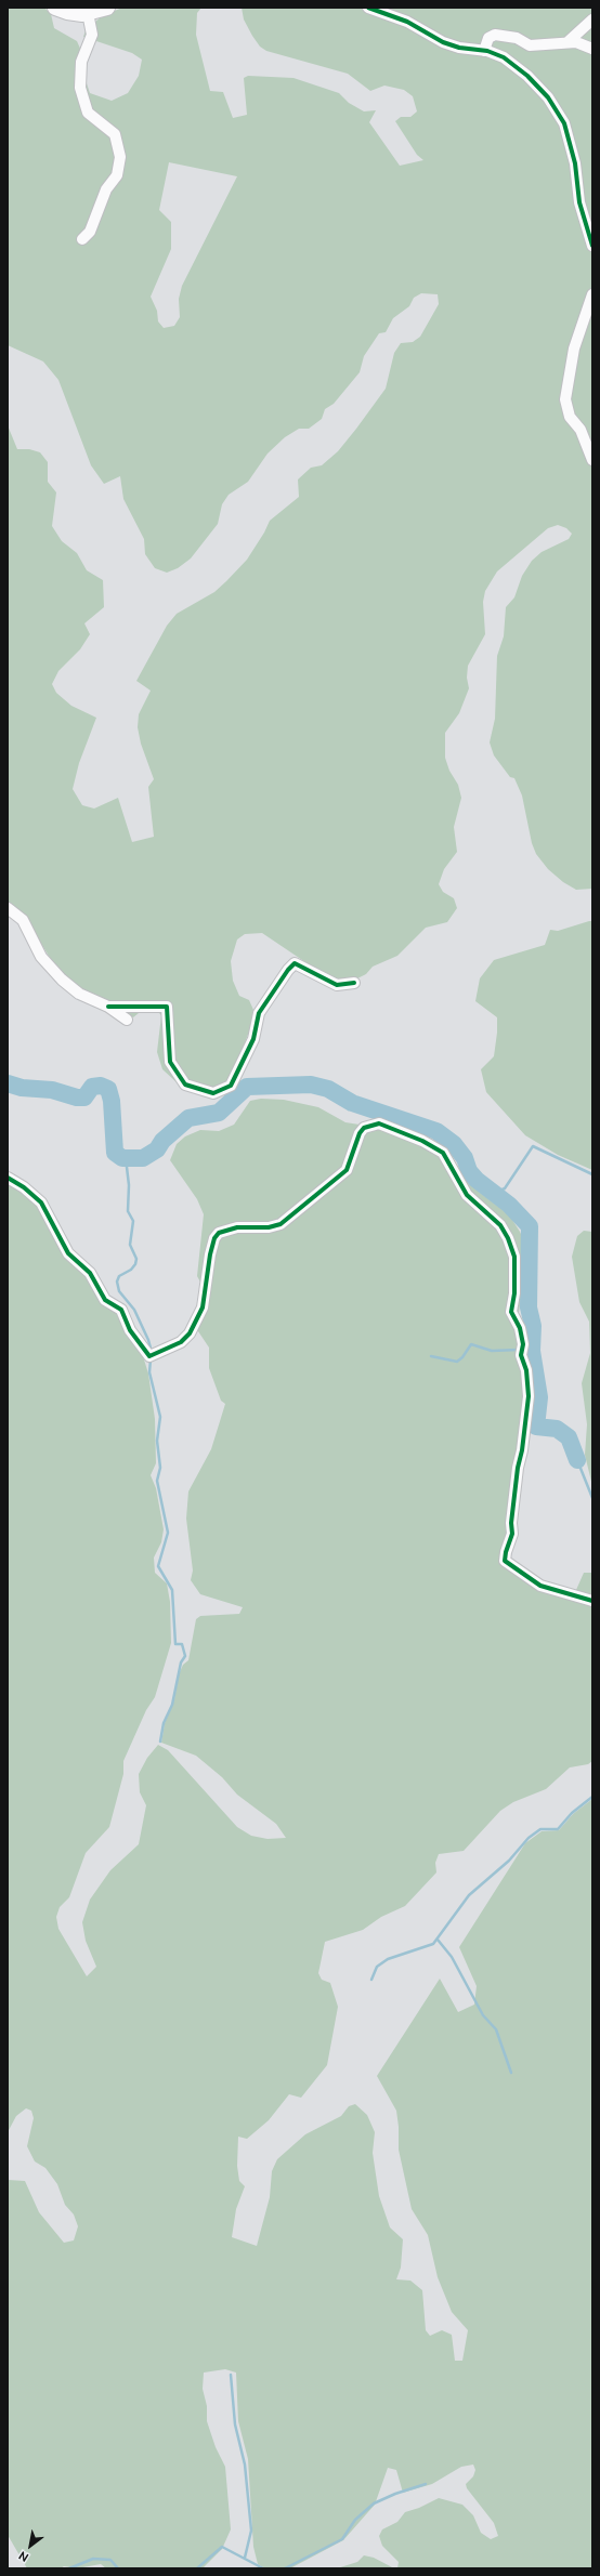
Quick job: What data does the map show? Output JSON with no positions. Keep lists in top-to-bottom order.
{
  "north": "bottom left"
}
